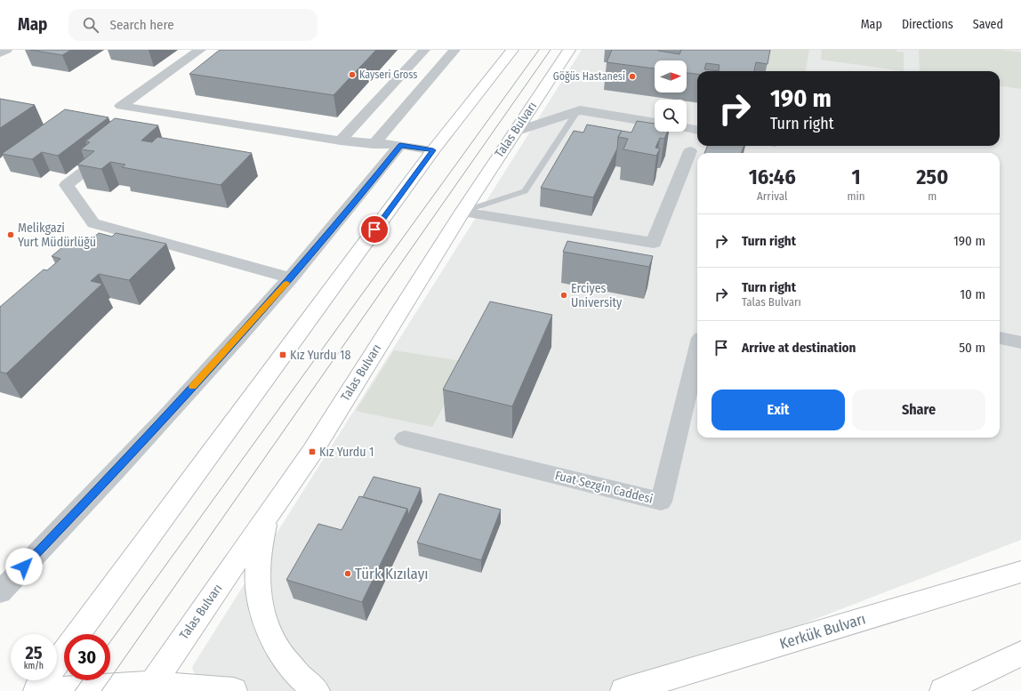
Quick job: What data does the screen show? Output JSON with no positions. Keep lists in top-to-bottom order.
{
  "streets": {
    "main road": ["Talas Bulvarı", "Kerkük Bulvarı"],
    "street": ["Fuat Sezgin Caddesi"]
  },
  "places": {
    "other": [
      "Kayseri Gross",
      "Göğüs Hastanesi",
      "Melikgazi Yurt Müdürlüğü",
      "Erciyes University",
      "Türk Kızılayı"
    ],
    "transit": ["Kız Yurdu 18", "Kız Yurdu 1"]
  },
  "north": "right",
  "page": {
    "header": "Map",
    "search": "Search here",
    "nav": ["Map", "Directions", "Saved"],
    "turn": ["190 m", "Turn right"],
    "eta": [
      "16:46",
      "Arrival",
      "1",
      "min",
      "250",
      "m"
    ],
    "list": [
      {
        "name": "Turn right",
        "value": "190 m"
      },
      {
        "name": "Turn right",
        "note": "Talas Bulvarı",
        "value": "10 m"
      },
      {
        "name": "Arrive at destination",
        "value": "50 m"
      }
    ],
    "buttons": ["Exit", "Share"],
    "speed": "25 km/h",
    "limit": "30"
  }
}
